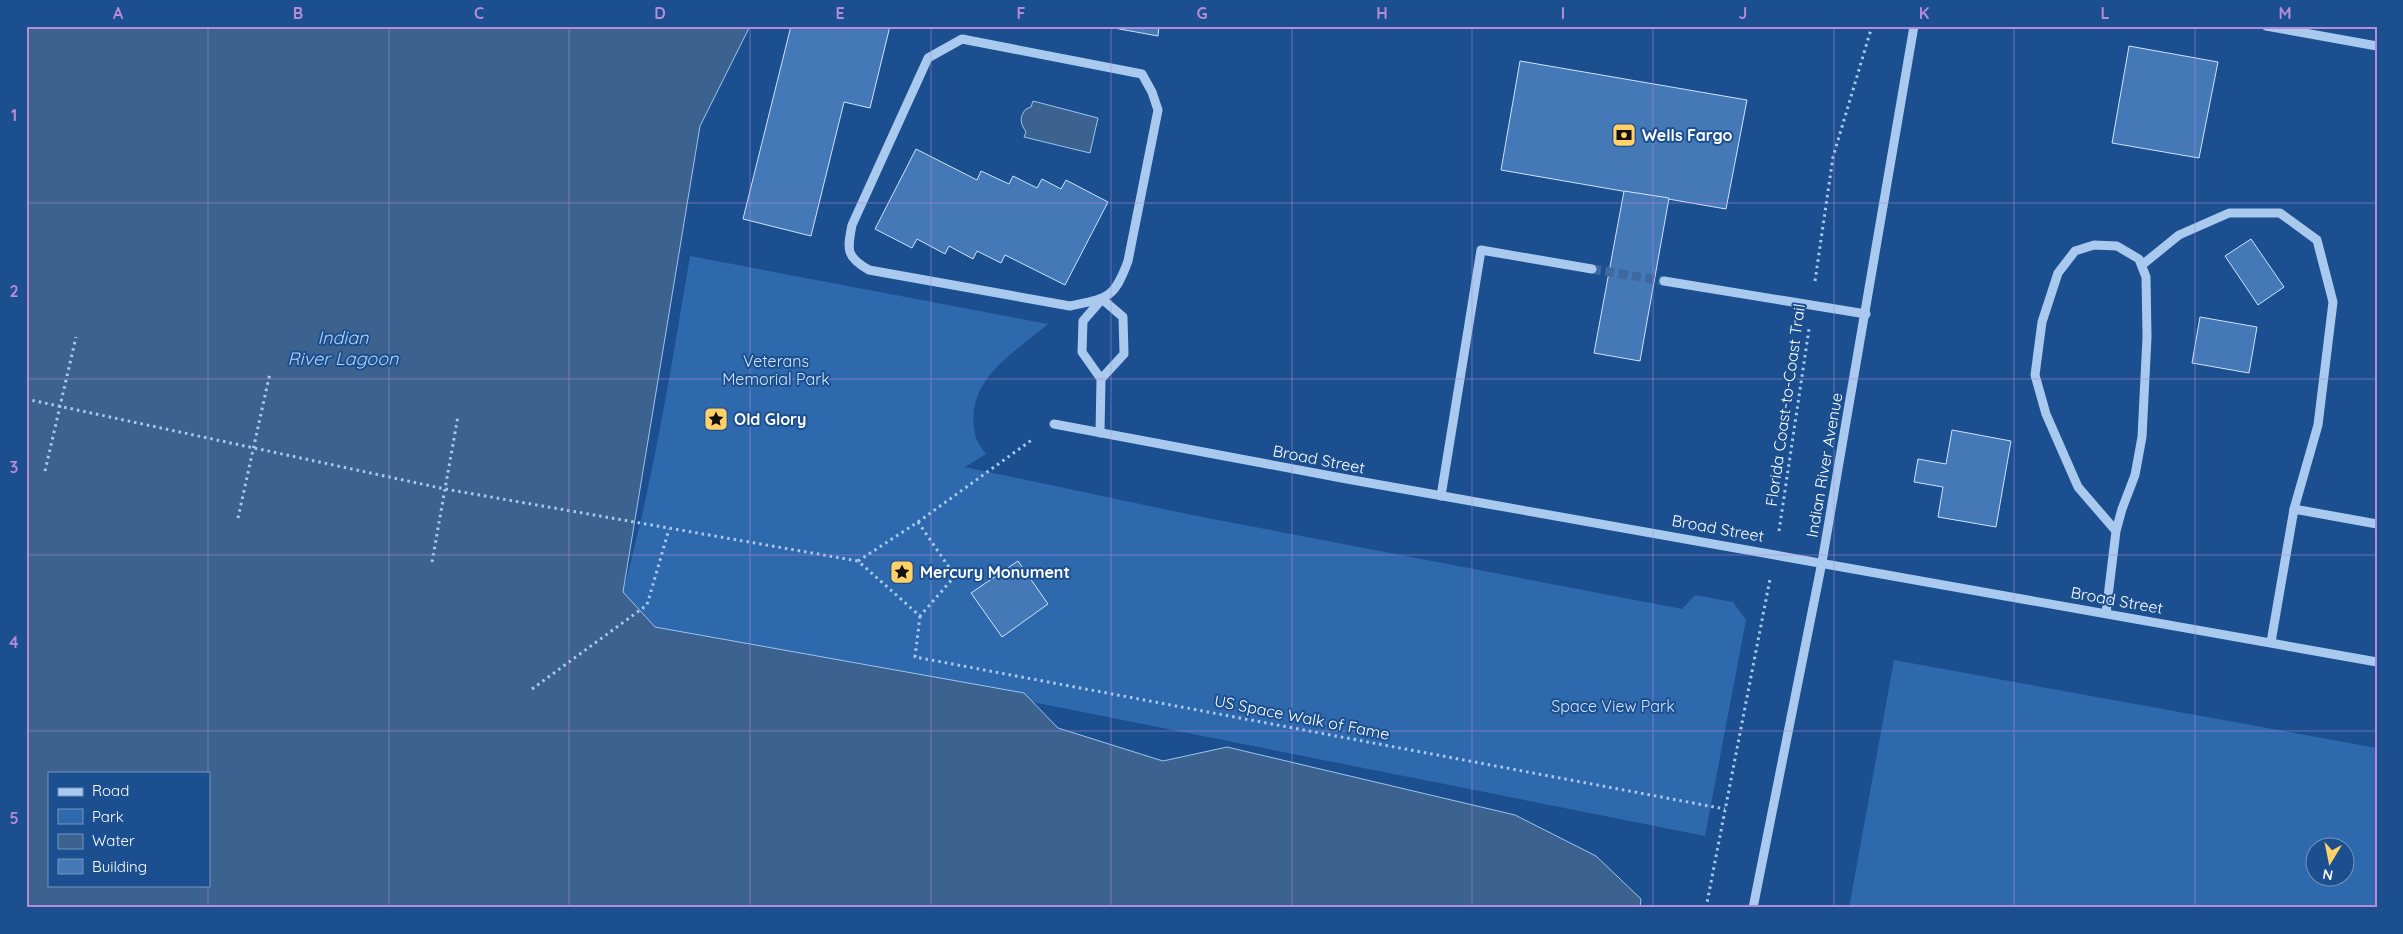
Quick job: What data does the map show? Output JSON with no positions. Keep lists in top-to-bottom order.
{
  "streets": {
    "street": ["Broad Street", "Indian River Avenue"],
    "path": ["Florida Coast-to-Coast Trail", "US Space Walk of Fame"]
  },
  "crossings": [
    ["Florida Coast-to-Coast Trail", "Broad Street"],
    ["Florida Coast-to-Coast Trail", "US Space Walk of Fame"],
    ["Broad Street", "Indian River Avenue"]
  ],
  "water": ["Indian River Lagoon"],
  "parks": ["Veterans Memorial Park", "Space View Park"],
  "places": {
    "bank": ["Wells Fargo"],
    "place": ["Old Glory", "Mercury Monument"]
  },
  "legend": [
    "Road",
    "Park",
    "Water",
    "Building"
  ],
  "north": "bottom",
  "grid": {
    "columns": [
      "A",
      "B",
      "C",
      "D",
      "E",
      "F",
      "G",
      "H",
      "I",
      "J",
      "K",
      "L",
      "M"
    ],
    "rows": [
      "1",
      "2",
      "3",
      "4",
      "5"
    ]
  }
}
